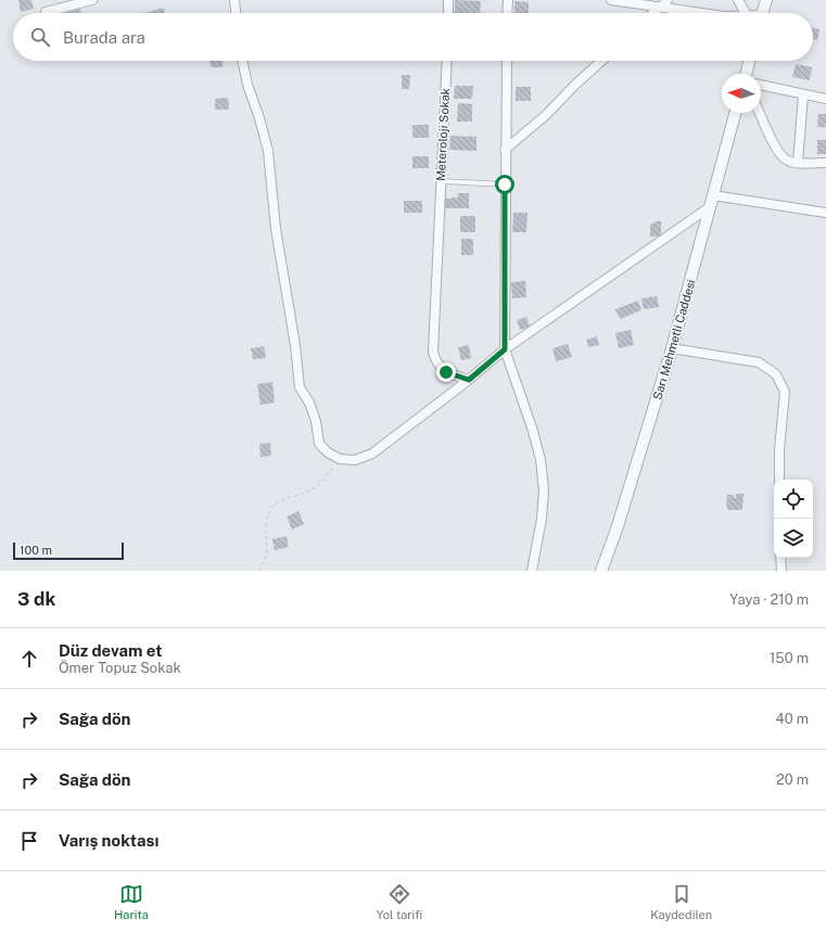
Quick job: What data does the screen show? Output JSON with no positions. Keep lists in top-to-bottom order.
{
  "streets": {
    "street": ["Meteroloji Sokak", "Sarı Mehmetli Caddesi"]
  },
  "scale_bar": "100 m",
  "north": "left",
  "page": {
    "search": "Burada ara",
    "scale": "100 m",
    "heading": ["3 dk", "Yaya · 210 m"],
    "list": [
      ["Düz devam et", "Ömer Topuz Sokak", "150 m"],
      ["Sağa dön", "40 m"],
      ["Sağa dön", "20 m"],
      "Varış noktası"
    ],
    "nav": ["Harita", "Yol tarifi", "Kaydedilen"]
  }
}
